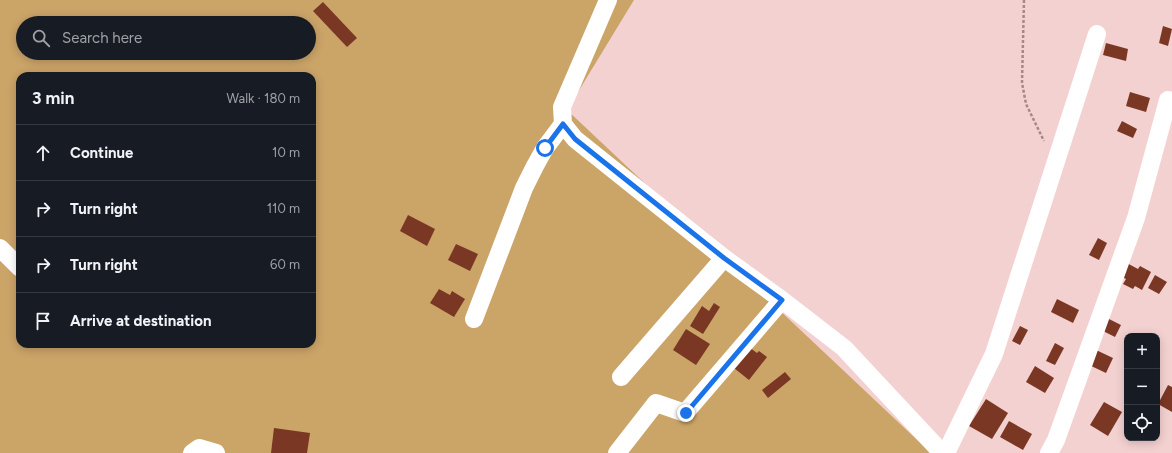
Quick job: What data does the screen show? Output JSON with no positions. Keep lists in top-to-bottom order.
{
  "page": {
    "search": "Search here",
    "heading": ["3 min", "Walk · 180 m"],
    "list": [
      ["Continue", "10 m"],
      ["Turn right", "110 m"],
      ["Turn right", "60 m"],
      "Arrive at destination"
    ],
    "map_buttons": ["+", "−"]
  }
}
